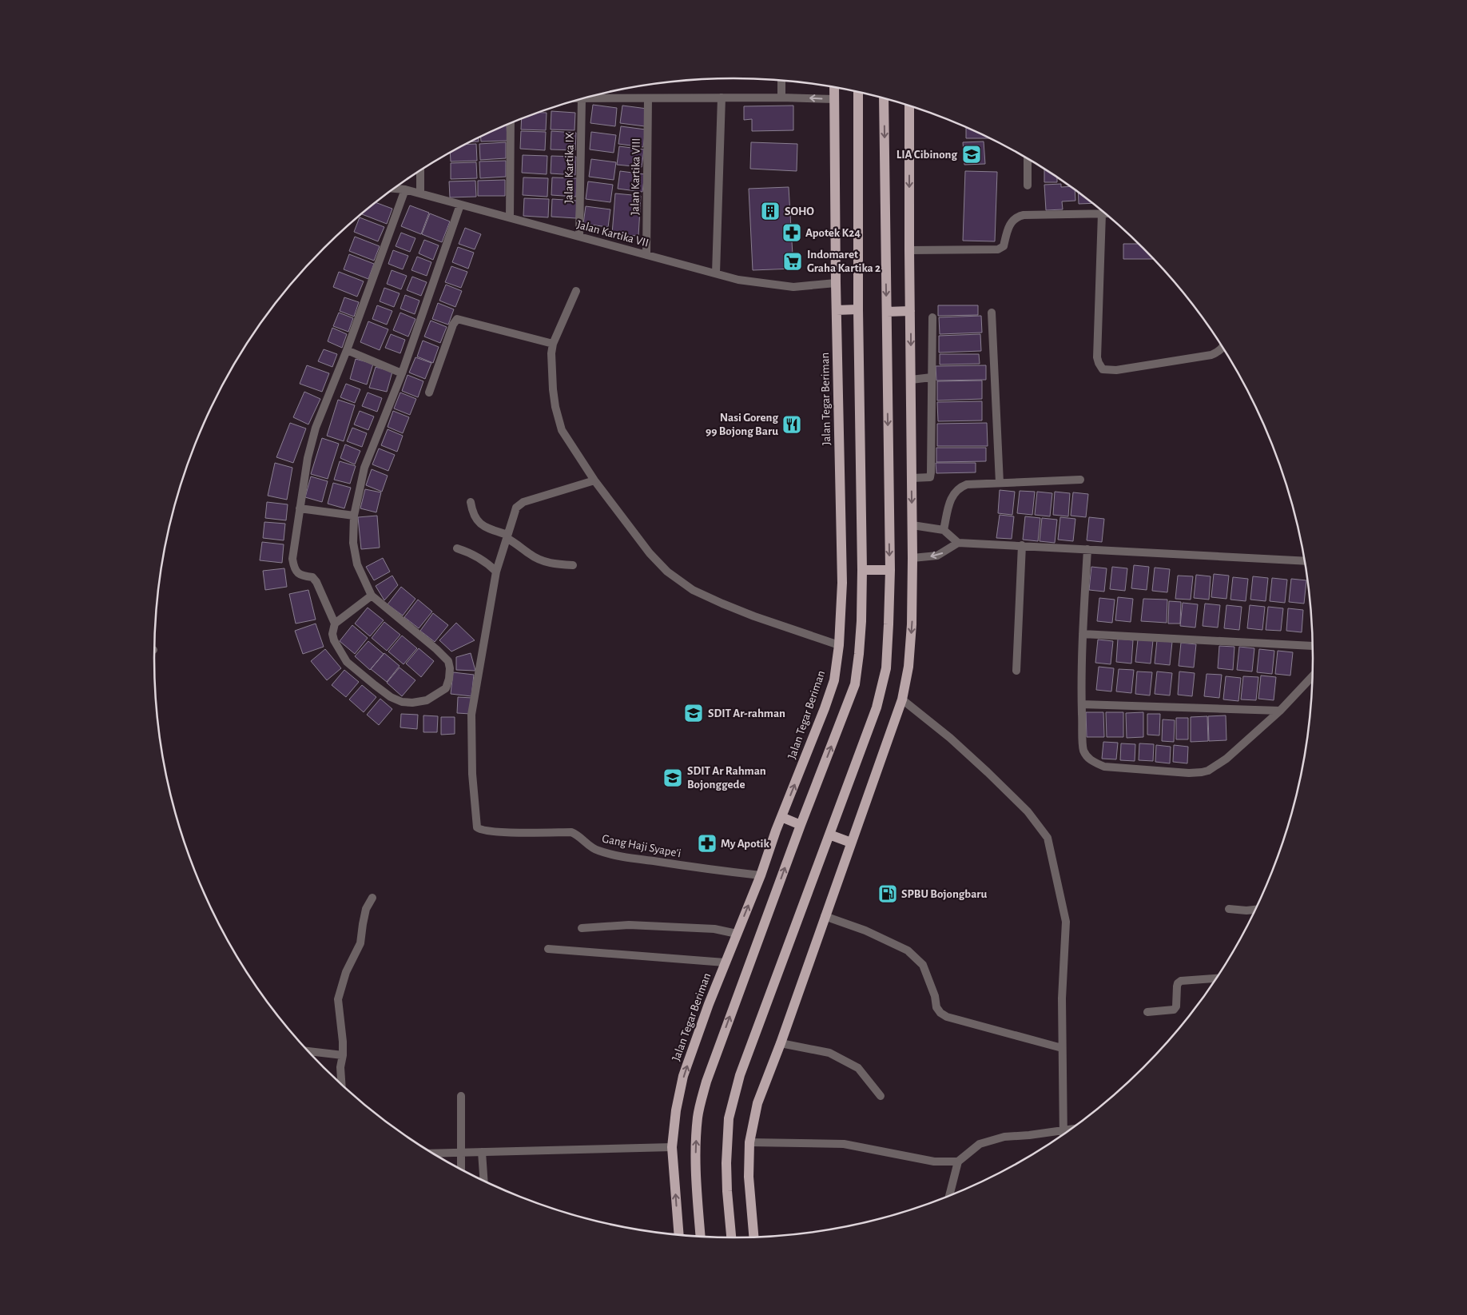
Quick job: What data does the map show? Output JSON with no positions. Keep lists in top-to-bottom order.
{
  "streets": {
    "main road": ["Jalan Tegar Beriman"],
    "street": [
      "Jalan Kartika IX",
      "Jalan Kartika VIII",
      "Jalan Kartika VII",
      "Gang Haji Syape'i"
    ]
  },
  "crossings": [
    ["Jalan Kartika IX", "Jalan Kartika VII"],
    ["Jalan Kartika VIII", "Jalan Kartika VII"],
    ["Jalan Kartika VII", "Jalan Tegar Beriman"],
    ["Jalan Tegar Beriman", "Gang Haji Syape'i"]
  ],
  "places": {
    "school or university": ["LIA Cibinong", "SDIT Ar-rahman", "SDIT Ar Rahman Bojonggede"],
    "building": ["SOHO"],
    "pharmacy": ["Apotek K24", "My Apotik"],
    "supermarket": ["Indomaret Graha Kartika 2"],
    "restaurant": ["Nasi Goreng 99 Bojong Baru"],
    "fuel station": ["SPBU Bojongbaru"]
  }
}
